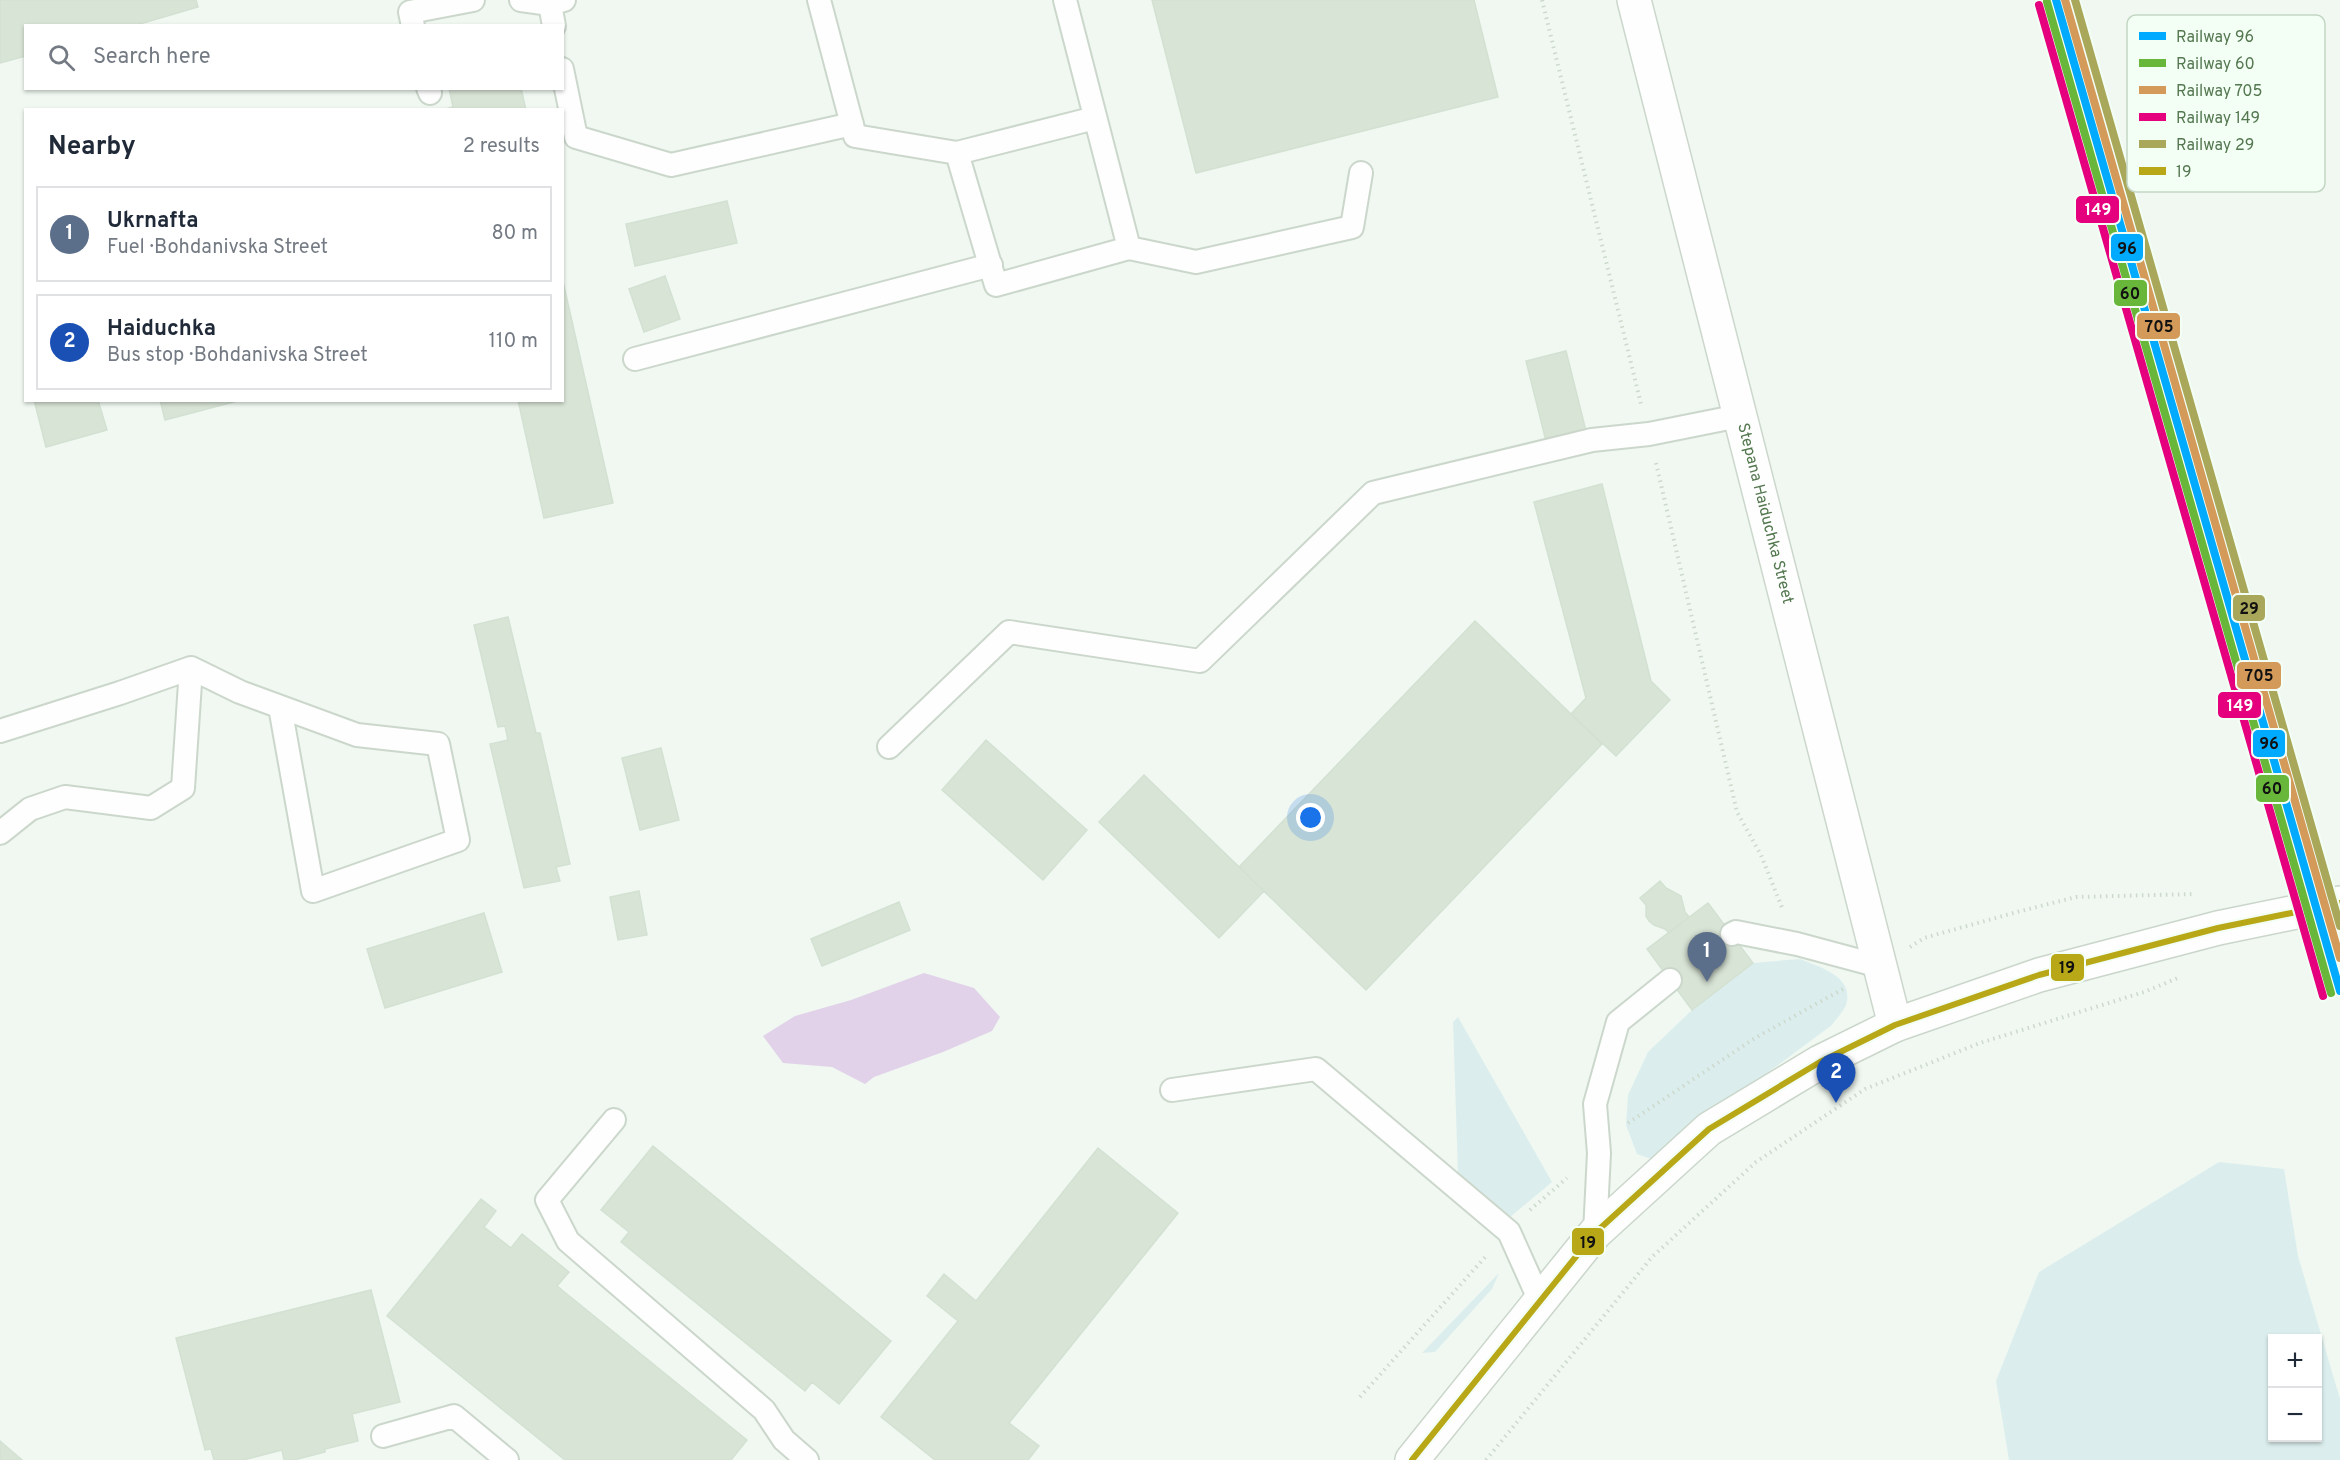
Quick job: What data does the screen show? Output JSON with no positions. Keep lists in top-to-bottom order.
{
  "streets": {
    "main road": ["Stepana Haiduchka Street"]
  },
  "lines": [
    "rail line 96",
    "rail line 705",
    "rail line 29",
    "rail line 60",
    "rail line 149",
    "transit line 19"
  ],
  "legend": [
    "Railway 96",
    "Railway 60",
    "Railway 705",
    "Railway 149",
    "Railway 29",
    "19"
  ],
  "page": {
    "search": "Search here",
    "heading": ["Nearby", "2 results"],
    "list": [
      {
        "mark": "1",
        "name": "Ukrnafta",
        "note": "Fuel · Bohdanivska Street",
        "value": "80 m"
      },
      {
        "mark": "2",
        "name": "Haiduchka",
        "note": "Bus stop · Bohdanivska Street",
        "value": "110 m"
      }
    ],
    "pins": ["1", "2"],
    "map_buttons": ["+", "−"]
  }
}
